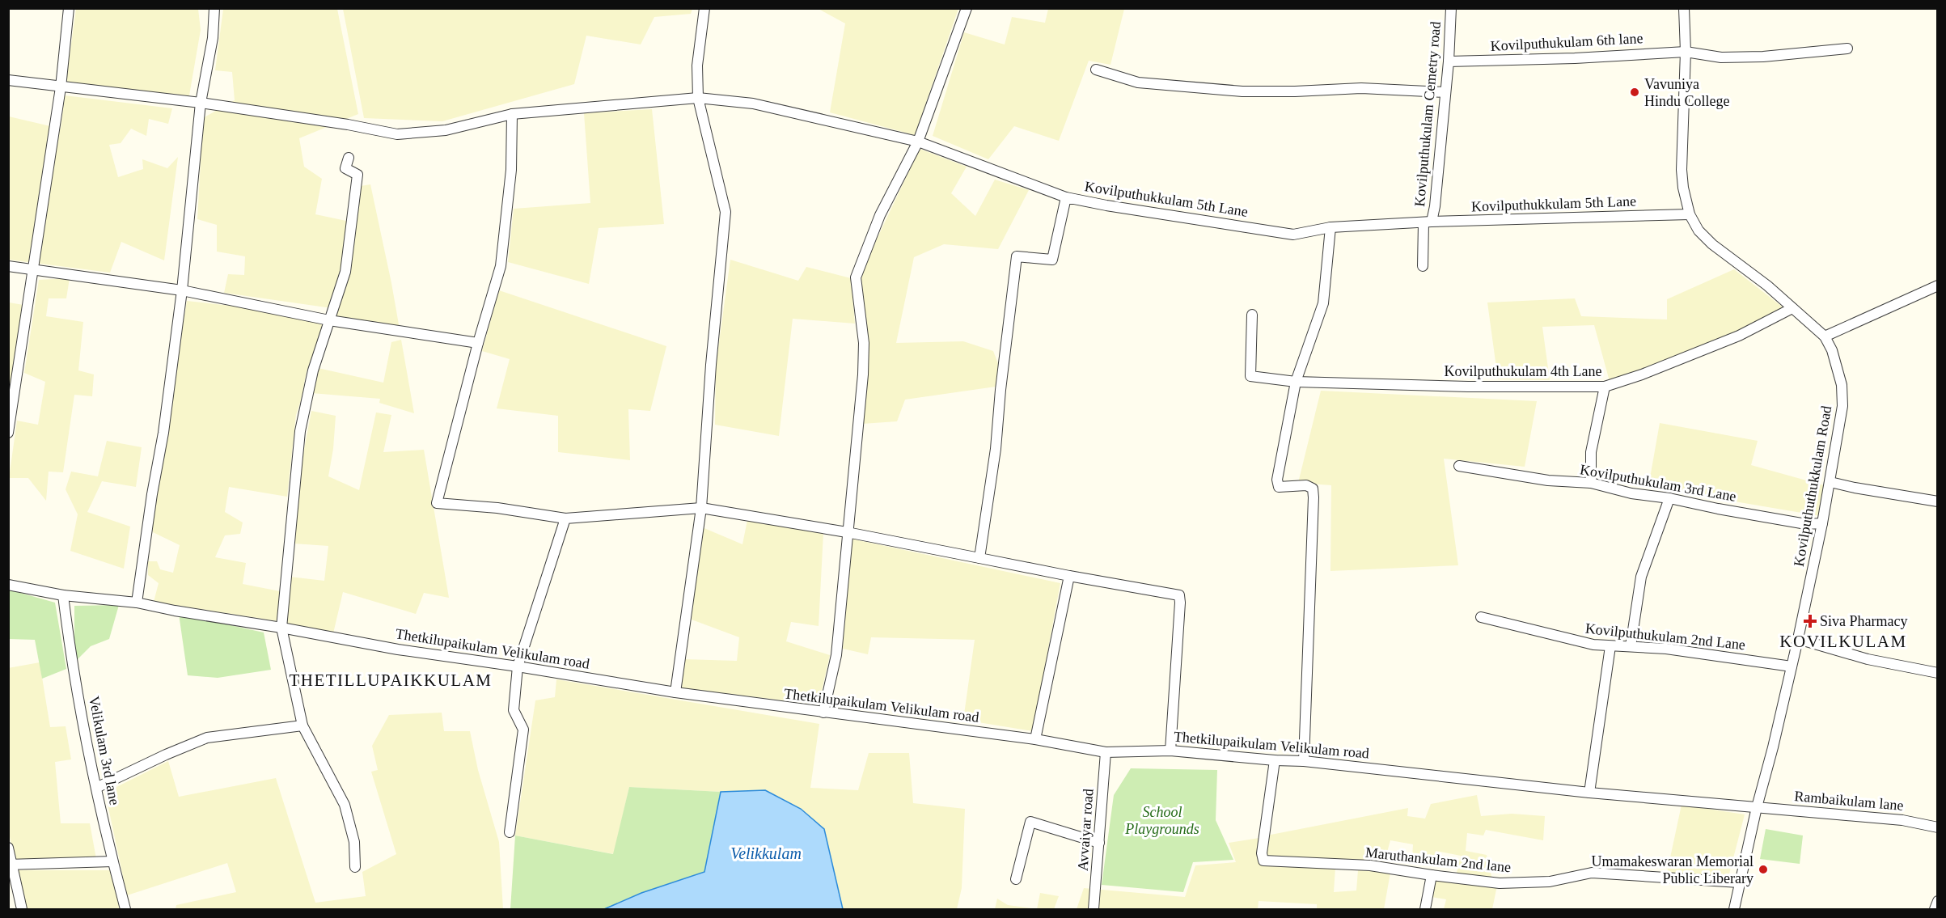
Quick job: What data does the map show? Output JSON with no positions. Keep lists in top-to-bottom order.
{
  "streets": {
    "street": [
      "Kovilputhukulam 6th lane",
      "Kovilputhukulam Cemetry road",
      "Kovilputhukkulam 5th Lane",
      "Kovilputhukulam 4th Lane",
      "Kovilputhukulam 3rd Lane",
      "Kovilputhuthukkulam Road",
      "Kovilputhukulam 2nd Lane",
      "Thetkilupaikulam Velikulam road",
      "Velikulam 3rd lane",
      "Rambaikulam lane",
      "Avvaiyar road",
      "Maruthankulam 2nd lane"
    ]
  },
  "crossings": [
    ["Kovilputhukulam 6th lane", "Kovilputhukulam Cemetry road"],
    ["Kovilputhukulam 6th lane", "Kovilputhuthukkulam Road"],
    ["Kovilputhukulam Cemetry road", "Kovilputhukkulam 5th Lane"],
    ["Kovilputhukkulam 5th Lane", "Kovilputhuthukkulam Road"],
    ["Kovilputhukulam 4th Lane", "Kovilputhuthukkulam Road"],
    ["Kovilputhukulam 3rd Lane", "Kovilputhuthukkulam Road"],
    ["Kovilputhuthukkulam Road", "Kovilputhukulam 2nd Lane"],
    ["Kovilputhuthukkulam Road", "Thetkilupaikulam Velikulam road"],
    ["Kovilputhuthukkulam Road", "Rambaikulam lane"],
    ["Kovilputhuthukkulam Road", "Maruthankulam 2nd lane"],
    ["Thetkilupaikulam Velikulam road", "Velikulam 3rd lane"],
    ["Thetkilupaikulam Velikulam road", "Rambaikulam lane"],
    ["Thetkilupaikulam Velikulam road", "Avvaiyar road"],
    ["Thetkilupaikulam Velikulam road", "Maruthankulam 2nd lane"]
  ],
  "districts": ["KOVILKULAM", "THETILLUPAIKKULAM"],
  "water": ["Velikkulam"],
  "parks": ["School Playgrounds"],
  "places": {
    "other": ["Vavuniya Hindu College", "Umamakeswaran Memorial Public Liberary"],
    "health": ["Siva Pharmacy"]
  }
}
